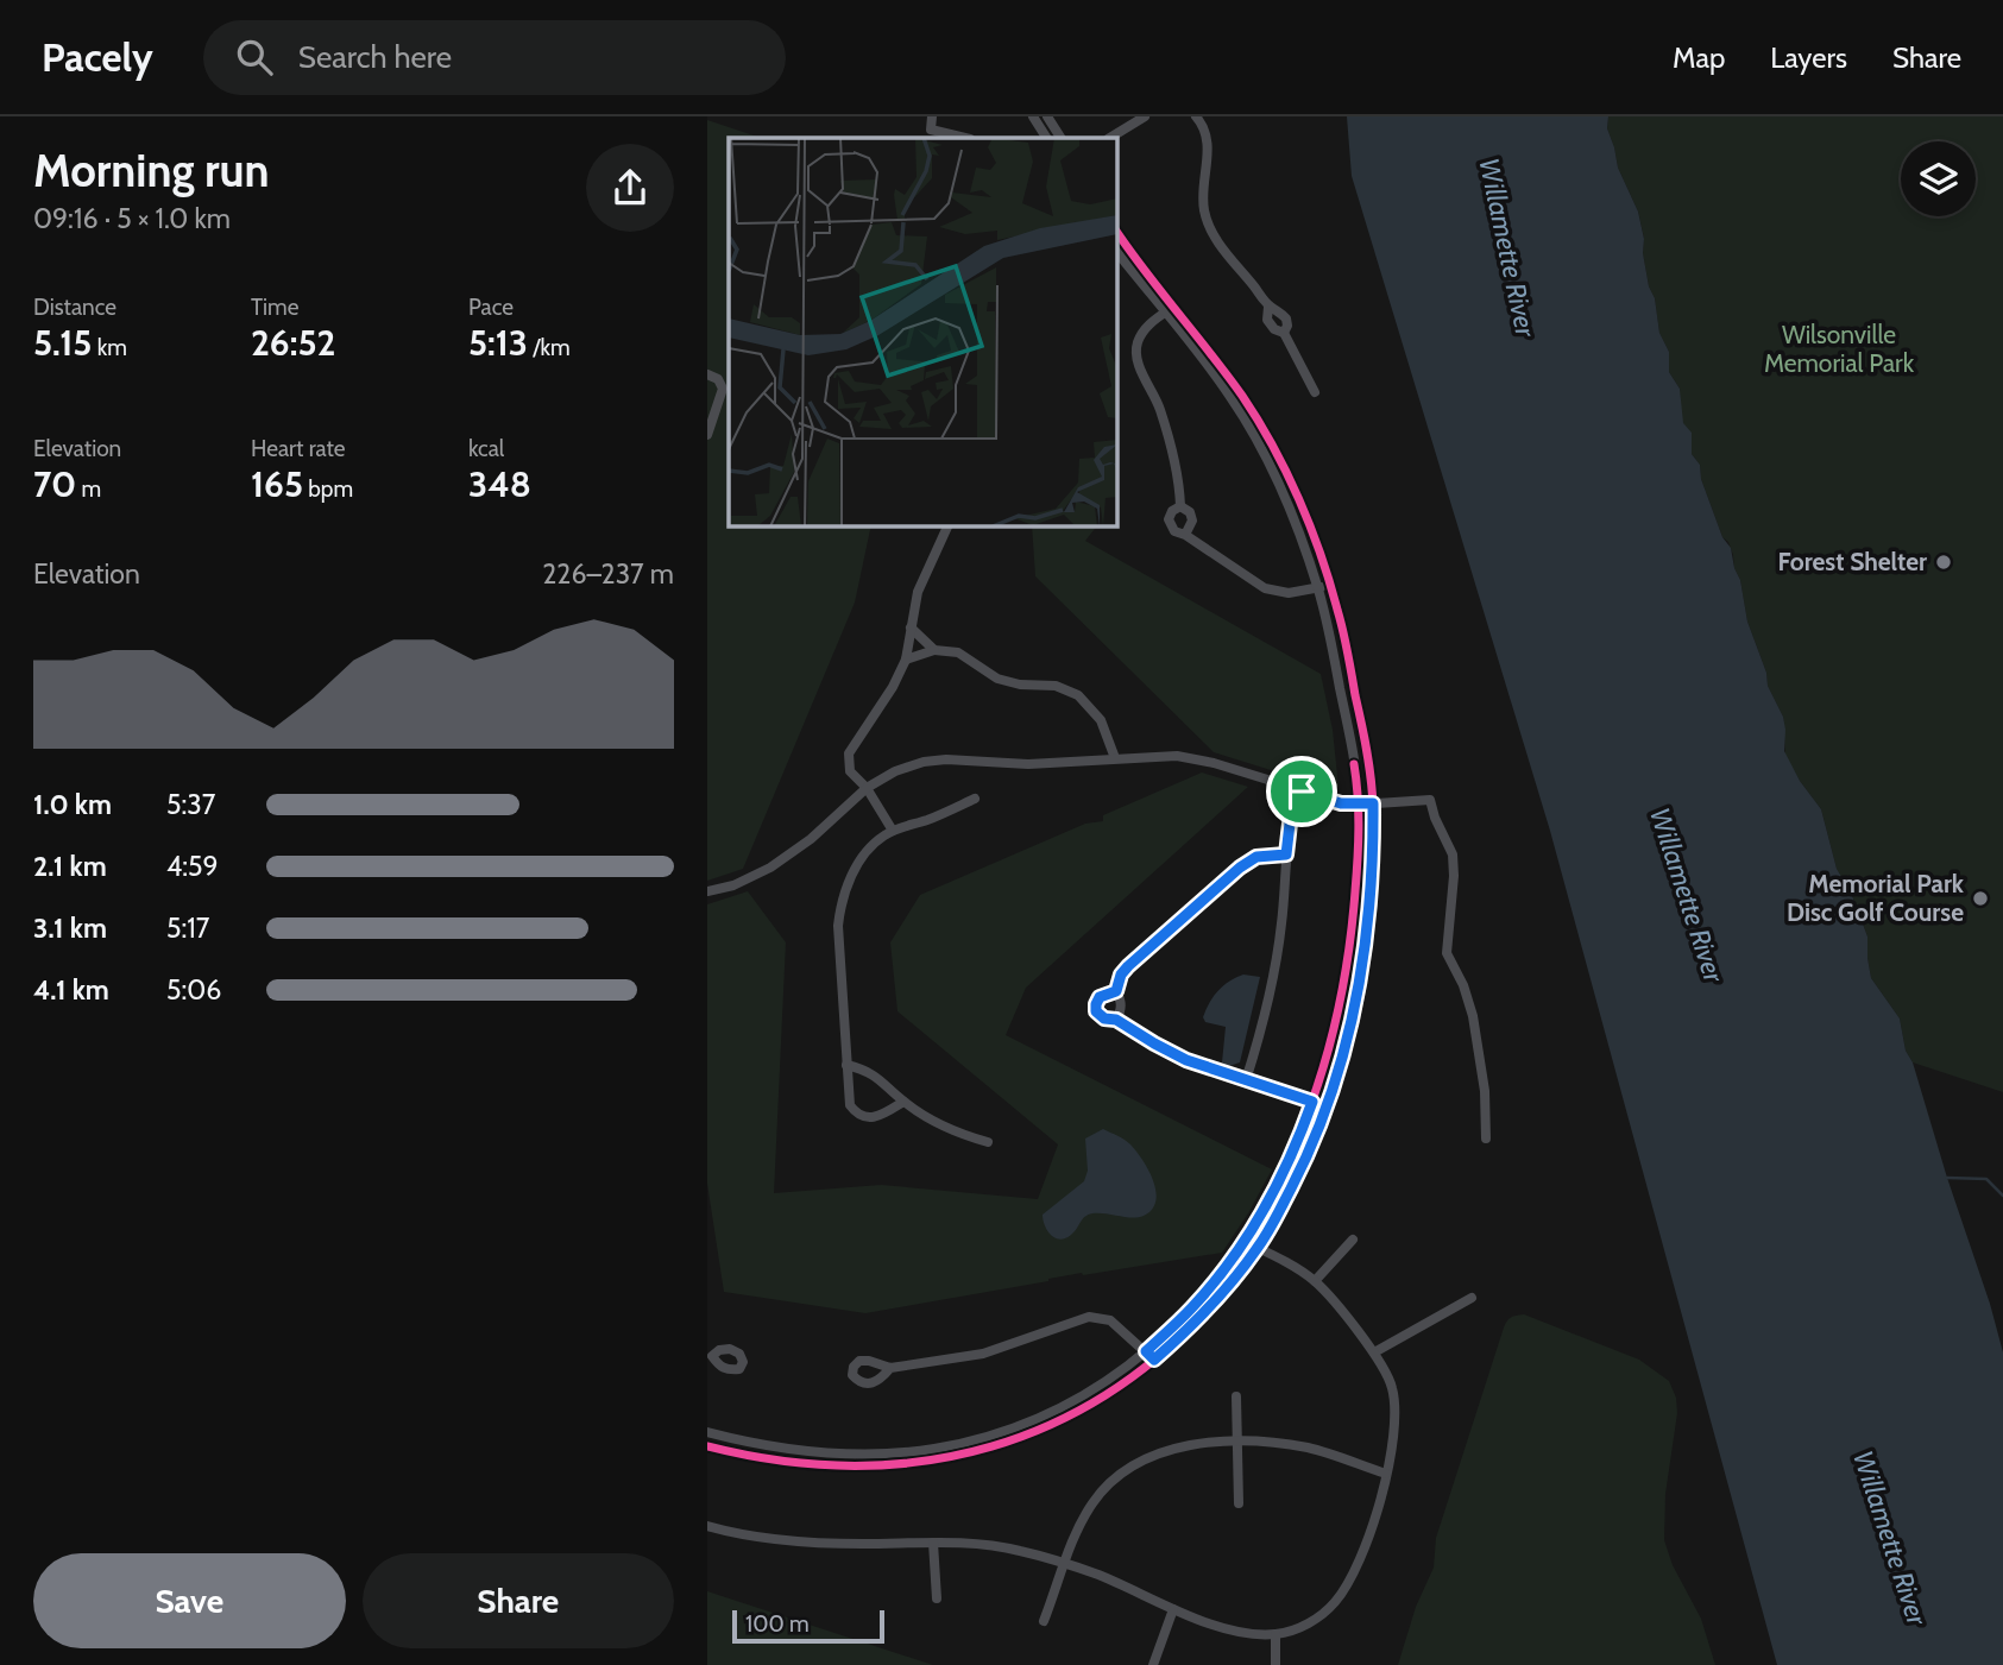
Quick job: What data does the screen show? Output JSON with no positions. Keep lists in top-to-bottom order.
{
  "water": ["Willamette River"],
  "parks": ["Wilsonville Memorial Park"],
  "places": ["Forest Shelter", "Memorial Park Disc Golf Course"],
  "scale_bar": "100 m",
  "page": {
    "header": "Pacely",
    "search": "Search here",
    "nav": ["Map", "Layers", "Share"],
    "heading": ["Morning run", "09:16 · 5 × 1.0 km"],
    "stats": [
      ["Distance", "5.15 km"],
      ["Time", "26:52"],
      ["Pace", "5:13 /km"],
      ["Elevation", "70 m"],
      ["Heart rate", "165 bpm"],
      ["kcal", "348"]
    ],
    "chart": ["Elevation", "226–237 m"],
    "list": [
      {
        "name": "1.0 km",
        "note": "5:37"
      },
      {
        "name": "2.1 km",
        "note": "4:59"
      },
      {
        "name": "3.1 km",
        "note": "5:17"
      },
      {
        "name": "4.1 km",
        "note": "5:06"
      }
    ],
    "buttons": ["Save", "Share"],
    "scale": "100 m"
  }
}
